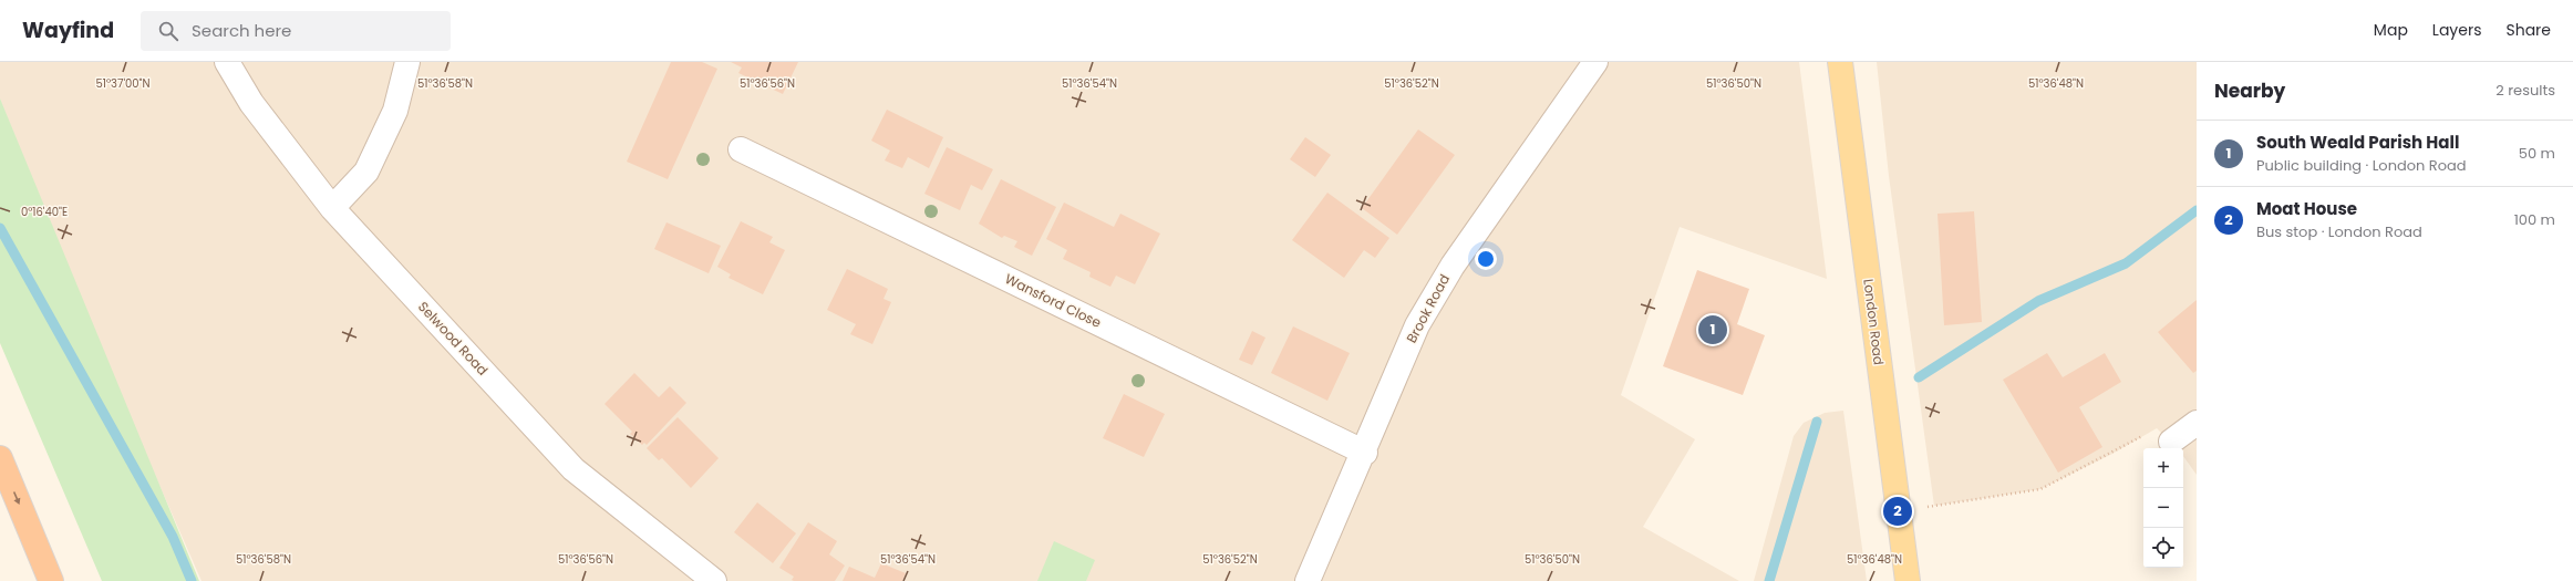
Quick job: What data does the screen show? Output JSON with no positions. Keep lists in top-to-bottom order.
{
  "streets": {
    "main road": ["London Road"],
    "street": ["Wansford Close", "Brook Road", "Selwood Road"]
  },
  "crossings": [
    ["Wansford Close", "Brook Road"]
  ],
  "page": {
    "header": "Wayfind",
    "search": "Search here",
    "nav": ["Map", "Layers", "Share"],
    "heading": ["Nearby", "2 results"],
    "list": [
      {
        "mark": "1",
        "name": "South Weald Parish Hall",
        "note": "Public building · London Road",
        "value": "50 m"
      },
      {
        "mark": "2",
        "name": "Moat House",
        "note": "Bus stop · London Road",
        "value": "100 m"
      }
    ],
    "pins": ["1", "2"],
    "map_buttons": ["+", "−"]
  },
  "coordinates": [
    "51°37'00\"N",
    "51°36'58\"N",
    "51°36'56\"N",
    "51°36'54\"N",
    "51°36'52\"N",
    "51°36'50\"N",
    "51°36'48\"N",
    "0°16'40\"E"
  ]
}
